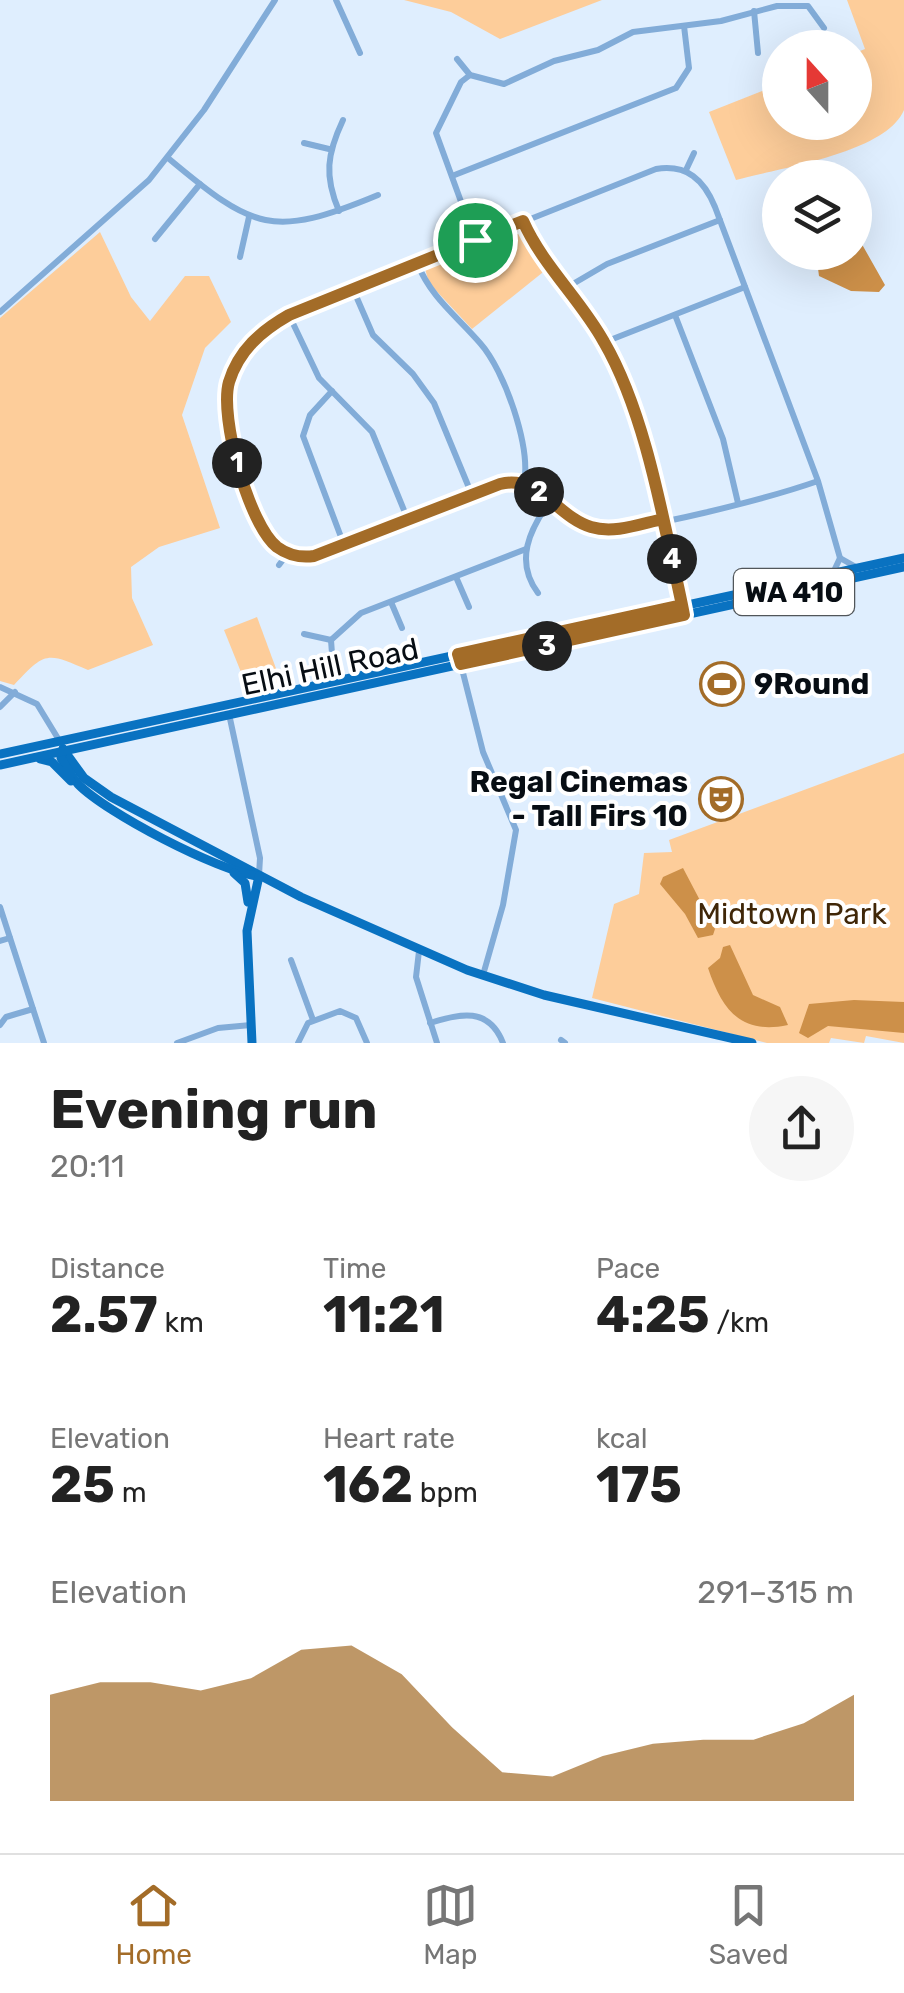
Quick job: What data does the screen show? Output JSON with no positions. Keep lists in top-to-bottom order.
{
  "streets": {
    "main road": ["WA 410", "Elhi Hill Road"]
  },
  "parks": ["Midtown Park"],
  "places": {
    "sports": ["9Round"],
    "theatre": ["Regal Cinemas - Tall Firs 10"]
  },
  "north": "top",
  "page": {
    "pins": [
      "1",
      "2",
      "4",
      "3"
    ],
    "heading": ["Evening run", "20:11"],
    "stats": [
      ["Distance", "2.57 km"],
      ["Time", "11:21"],
      ["Pace", "4:25 /km"],
      ["Elevation", "25 m"],
      ["Heart rate", "162 bpm"],
      ["kcal", "175"]
    ],
    "chart": ["Elevation", "291–315 m"],
    "tabs": ["Home", "Map", "Saved"]
  }
}
